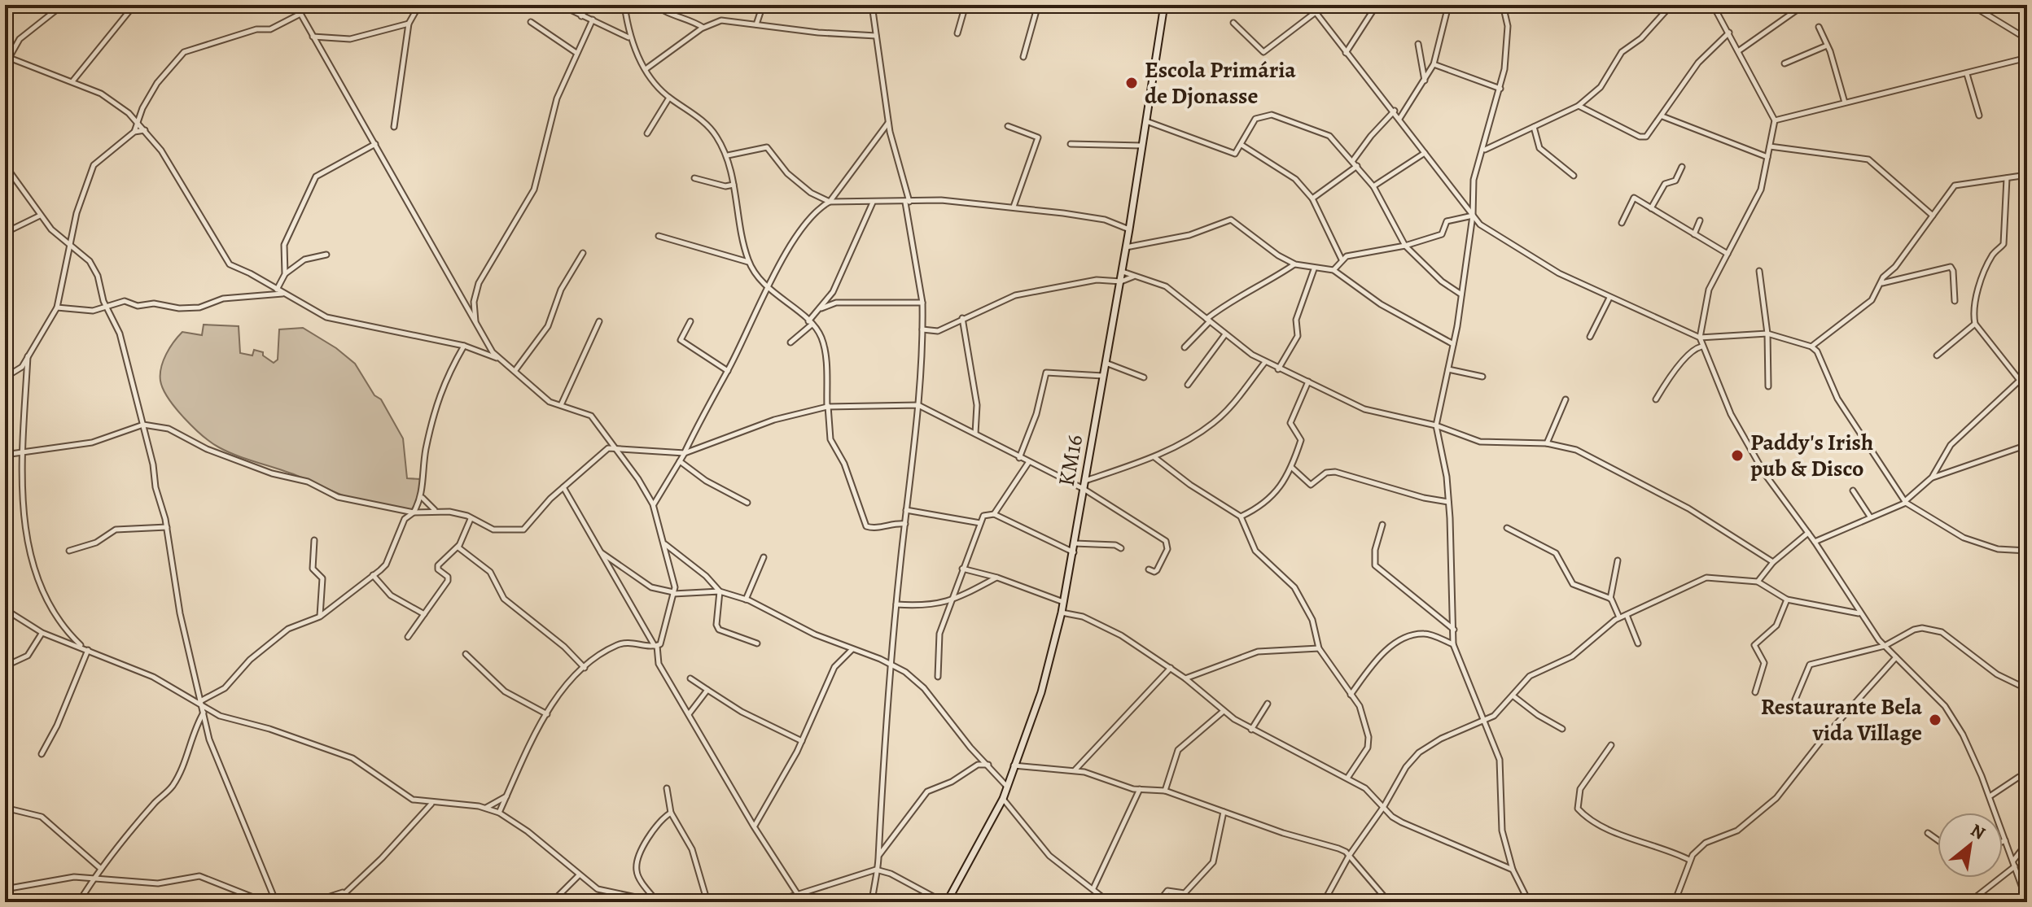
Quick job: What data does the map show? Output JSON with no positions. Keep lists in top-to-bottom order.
{
  "streets": {
    "street": ["KM16"]
  },
  "places": ["Escola Primária de Djonasse", "Paddy's Irish pub & Disco", "Restaurante Bela vida Village"],
  "north": "top right"
}
